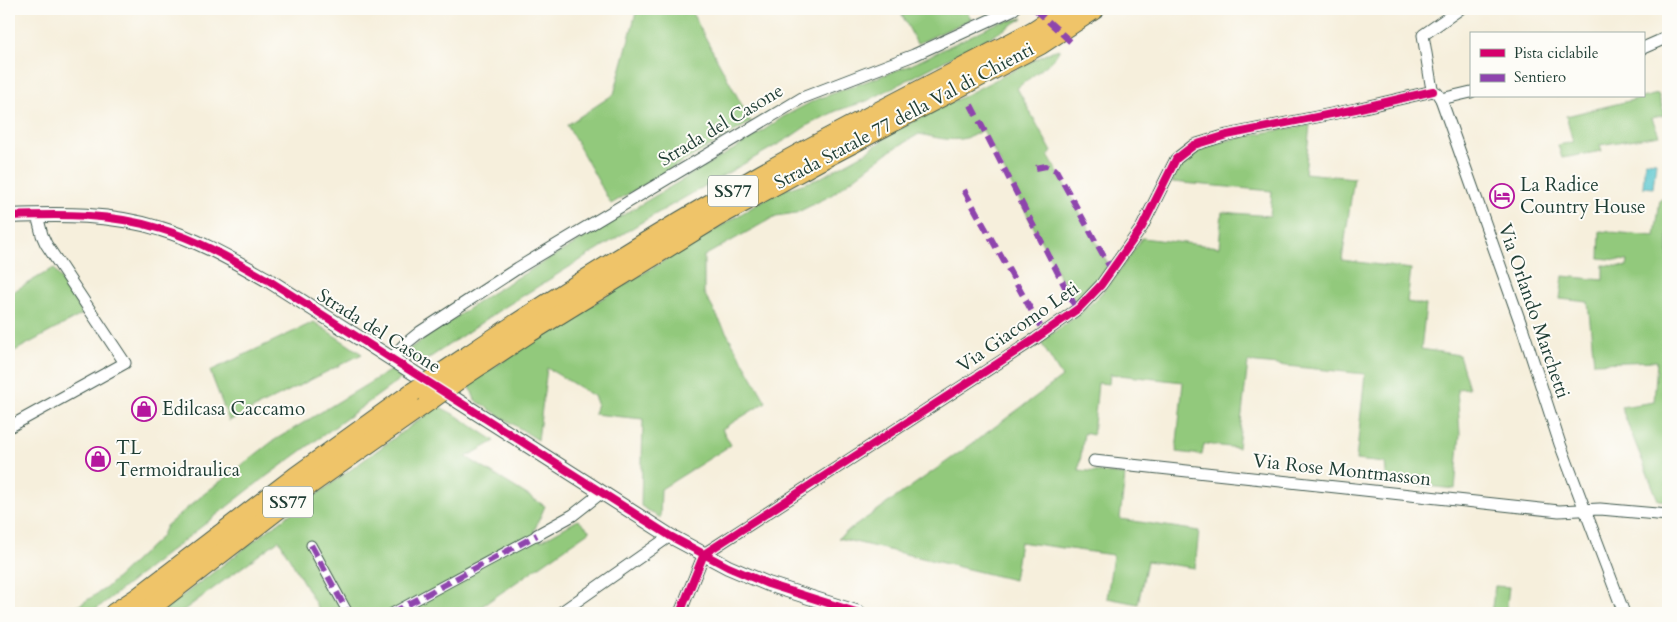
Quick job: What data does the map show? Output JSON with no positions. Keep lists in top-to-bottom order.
{
  "streets": {
    "highway": ["Strada Statale 77 della Val di Chienti", "SS77"],
    "street": [
      "Strada del Casone",
      "Via Orlando Marchetti",
      "Via Giacomo Leti",
      "Via Rose Montmasson"
    ]
  },
  "crossings": [
    ["Strada del Casone", "Via Giacomo Leti"],
    ["Via Orlando Marchetti", "Via Giacomo Leti"],
    ["Via Orlando Marchetti", "Via Rose Montmasson"]
  ],
  "places": {
    "hotel": ["La Radice Country House"],
    "shop": ["Edilcasa Caccamo", "TL Termoidraulica"]
  },
  "legend": ["Pista ciclabile", "Sentiero"]
}
